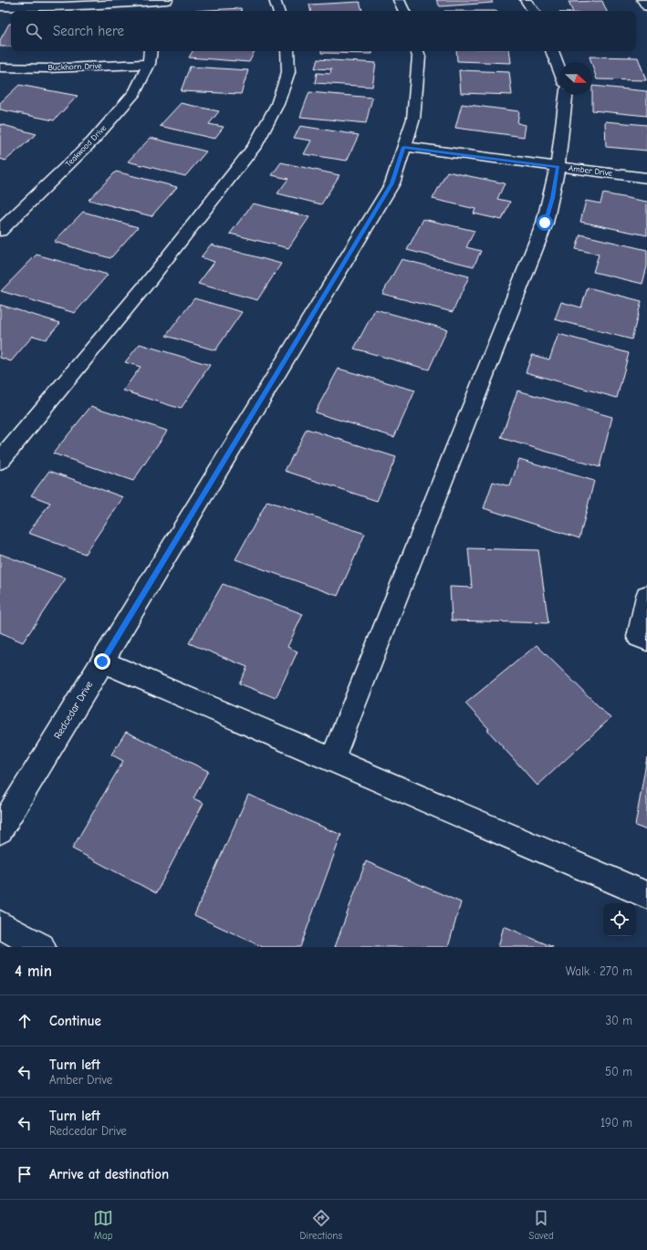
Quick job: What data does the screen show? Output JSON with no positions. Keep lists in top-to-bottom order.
{
  "streets": {
    "street": [
      "Buckhorn Drive",
      "Teakwood Drive",
      "Amber Drive",
      "Redcedar Drive"
    ]
  },
  "crossings": [
    ["Buckhorn Drive", "Teakwood Drive"],
    ["Amber Drive", "Redcedar Drive"]
  ],
  "north": "right",
  "page": {
    "search": "Search here",
    "heading": ["4 min", "Walk · 270 m"],
    "list": [
      ["Continue", "30 m"],
      ["Turn left", "Amber Drive", "50 m"],
      ["Turn left", "Redcedar Drive", "190 m"],
      "Arrive at destination"
    ],
    "nav": ["Map", "Directions", "Saved"]
  }
}
